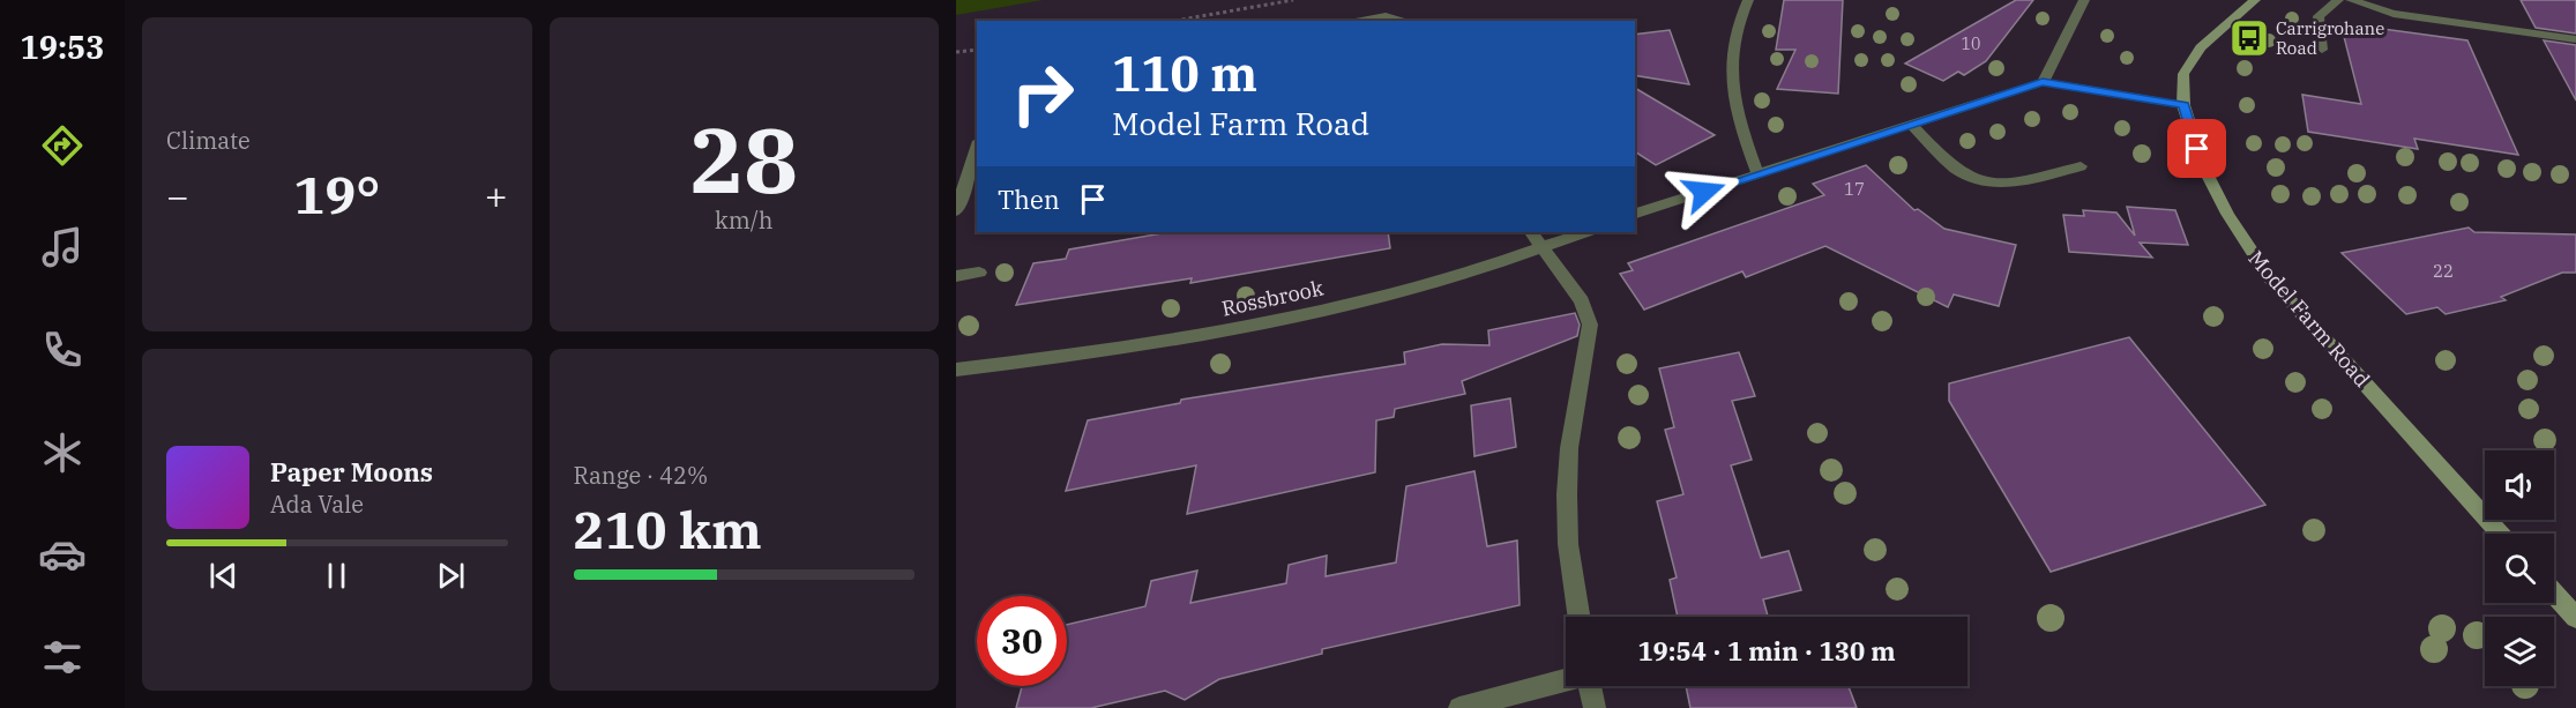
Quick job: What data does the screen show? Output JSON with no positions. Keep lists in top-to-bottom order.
{
  "streets": {
    "main road": ["Model Farm Road"],
    "street": ["Rossbrook"]
  },
  "places": {
    "bus stop": ["Carrigrohane Road"]
  },
  "house_numbers": ["10", "17", "22"],
  "page": {
    "tabs": "19:53",
    "tile": [
      "Climate",
      ["28", "km/h"],
      ["Range · 42%", "210 km"]
    ],
    "turn": ["110 m", "Model Farm Road"],
    "heat": ["−", "19°", "+"],
    "then": "Then",
    "song": ["Paper Moons", "Ada Vale"],
    "limit": "30",
    "trip": "19:54 · 1 min · 130 m"
  }
}
